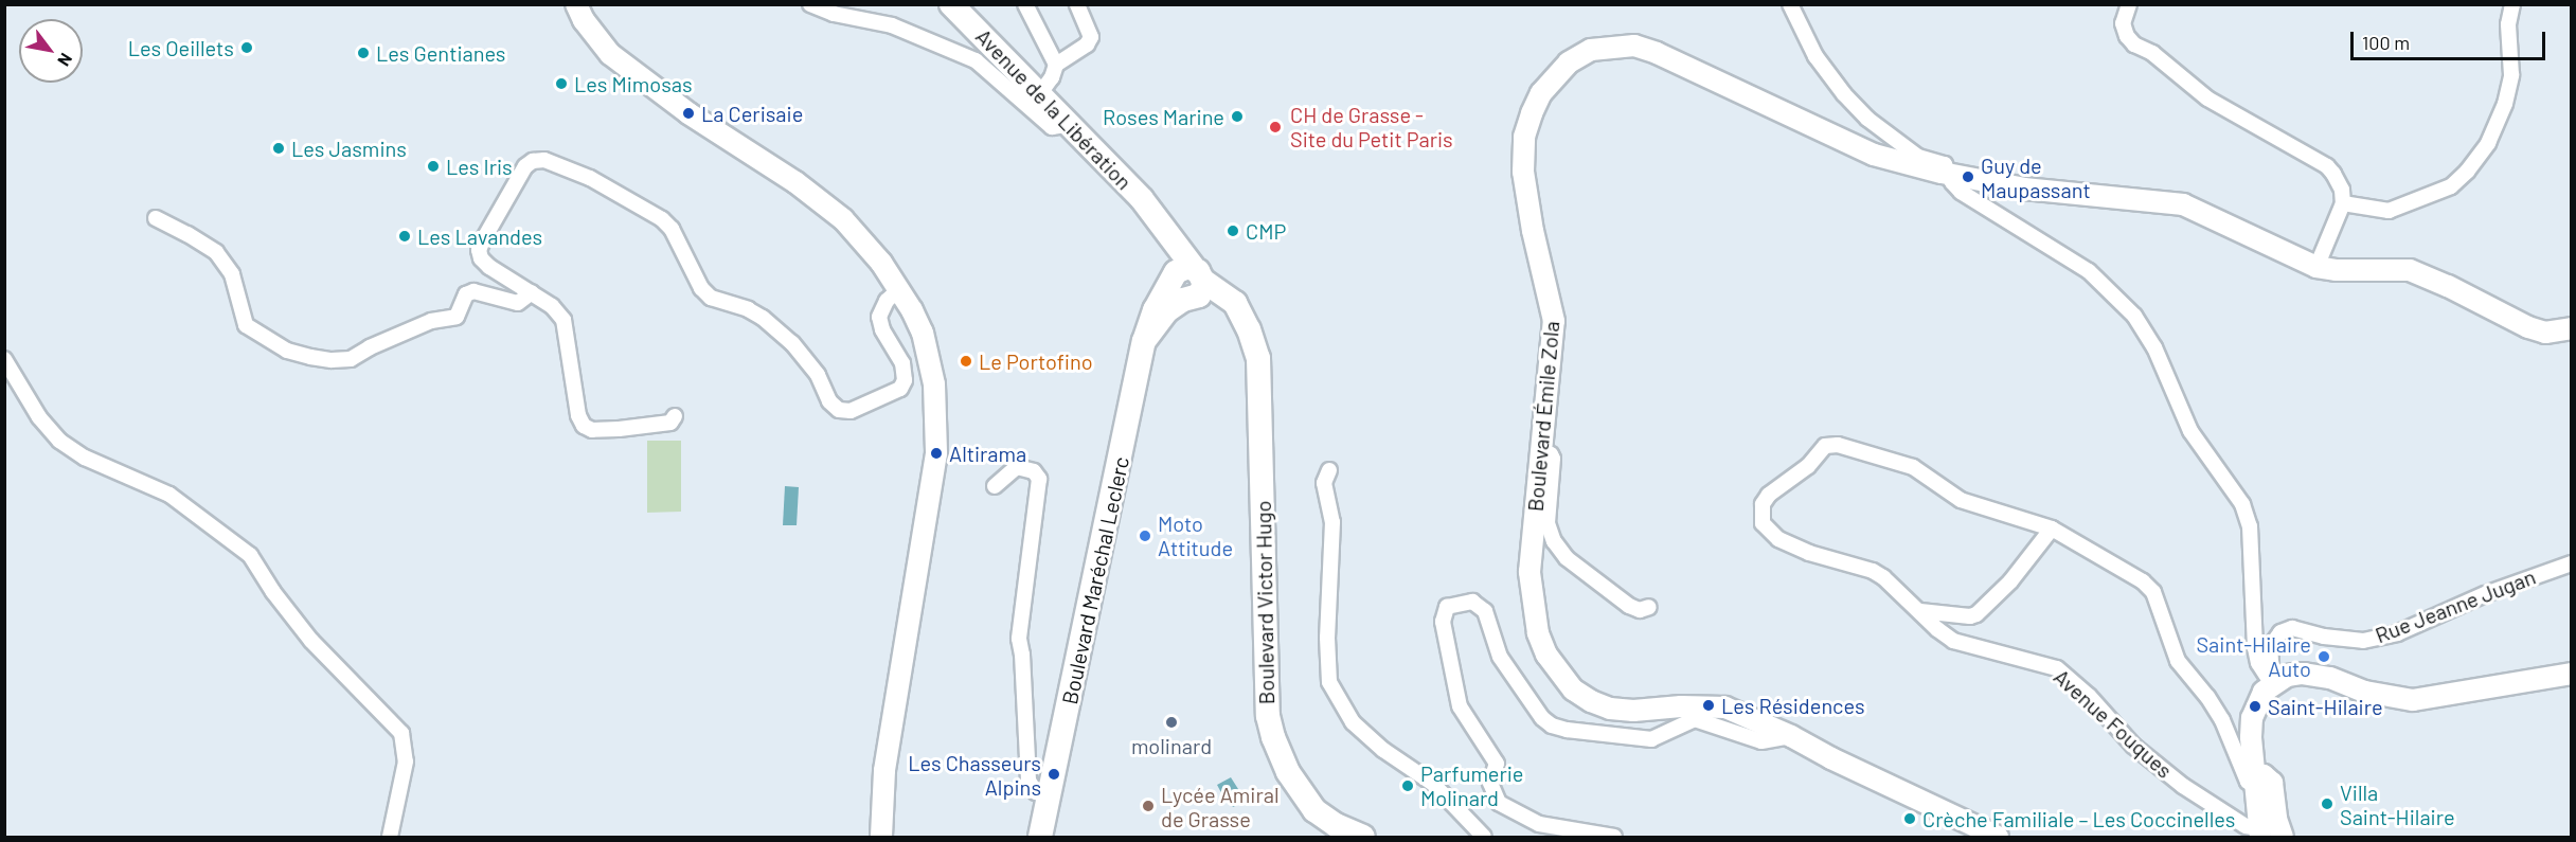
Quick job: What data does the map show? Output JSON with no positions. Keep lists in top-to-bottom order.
{
  "streets": {
    "main road": [
      "Avenue de la Libération",
      "Boulevard Émile Zola",
      "Boulevard Maréchal Leclerc",
      "Boulevard Victor Hugo"
    ],
    "street": ["Rue Jeanne Jugan", "Avenue Fouques"]
  },
  "crossings": [
    ["Avenue de la Libération", "Boulevard Maréchal Leclerc"],
    ["Avenue de la Libération", "Boulevard Victor Hugo"],
    ["Boulevard Maréchal Leclerc", "Boulevard Victor Hugo"]
  ],
  "places": [
    "Les Oeillets",
    "Les Gentianes",
    "Les Mimosas",
    "La Cerisaie",
    "Roses Marine",
    "CH de Grasse - Site du Petit Paris",
    "Les Jasmins",
    "Les Iris",
    "Guy de Maupassant",
    "CMP",
    "Les Lavandes",
    "Le Portofino",
    "Altirama",
    "Moto Attitude",
    "Saint-Hilaire Auto",
    "Les Résidences",
    "Saint-Hilaire",
    "molinard",
    "Les Chasseurs Alpins",
    "Parfumerie Molinard",
    "Villa Saint-Hilaire",
    "Lycée Amiral de Grasse",
    "Crèche Familiale – Les Coccinelles"
  ],
  "scale_bar": "100 m",
  "north": "bottom right"
}
